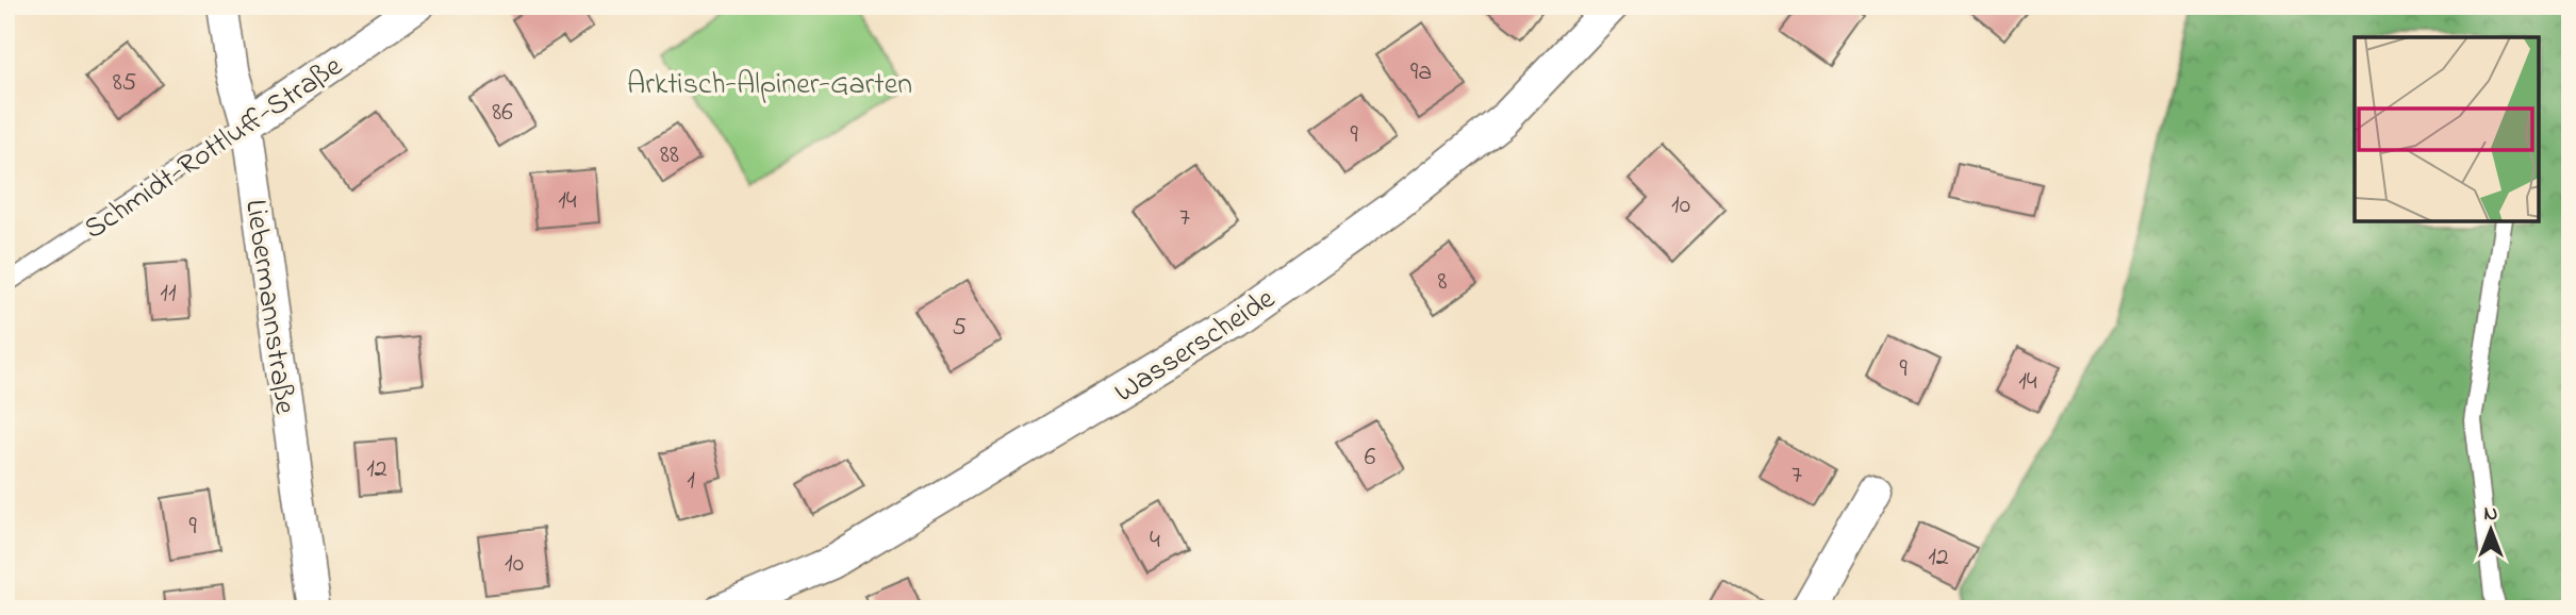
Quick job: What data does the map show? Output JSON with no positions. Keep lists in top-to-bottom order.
{
  "streets": {
    "street": ["Schmidt-Rottluff-Straße", "Liebermannstraße", "Wasserscheide"]
  },
  "crossings": [
    ["Schmidt-Rottluff-Straße", "Liebermannstraße"]
  ],
  "parks": ["Arktisch-Alpiner-Garten"],
  "house_numbers": [
    "9a",
    "85",
    "86",
    "9",
    "88",
    "14",
    "10",
    "7",
    "8",
    "11",
    "5",
    "9",
    "14",
    "6",
    "12",
    "7",
    "1",
    "9",
    "4",
    "12",
    "10"
  ],
  "north": "top"
}
